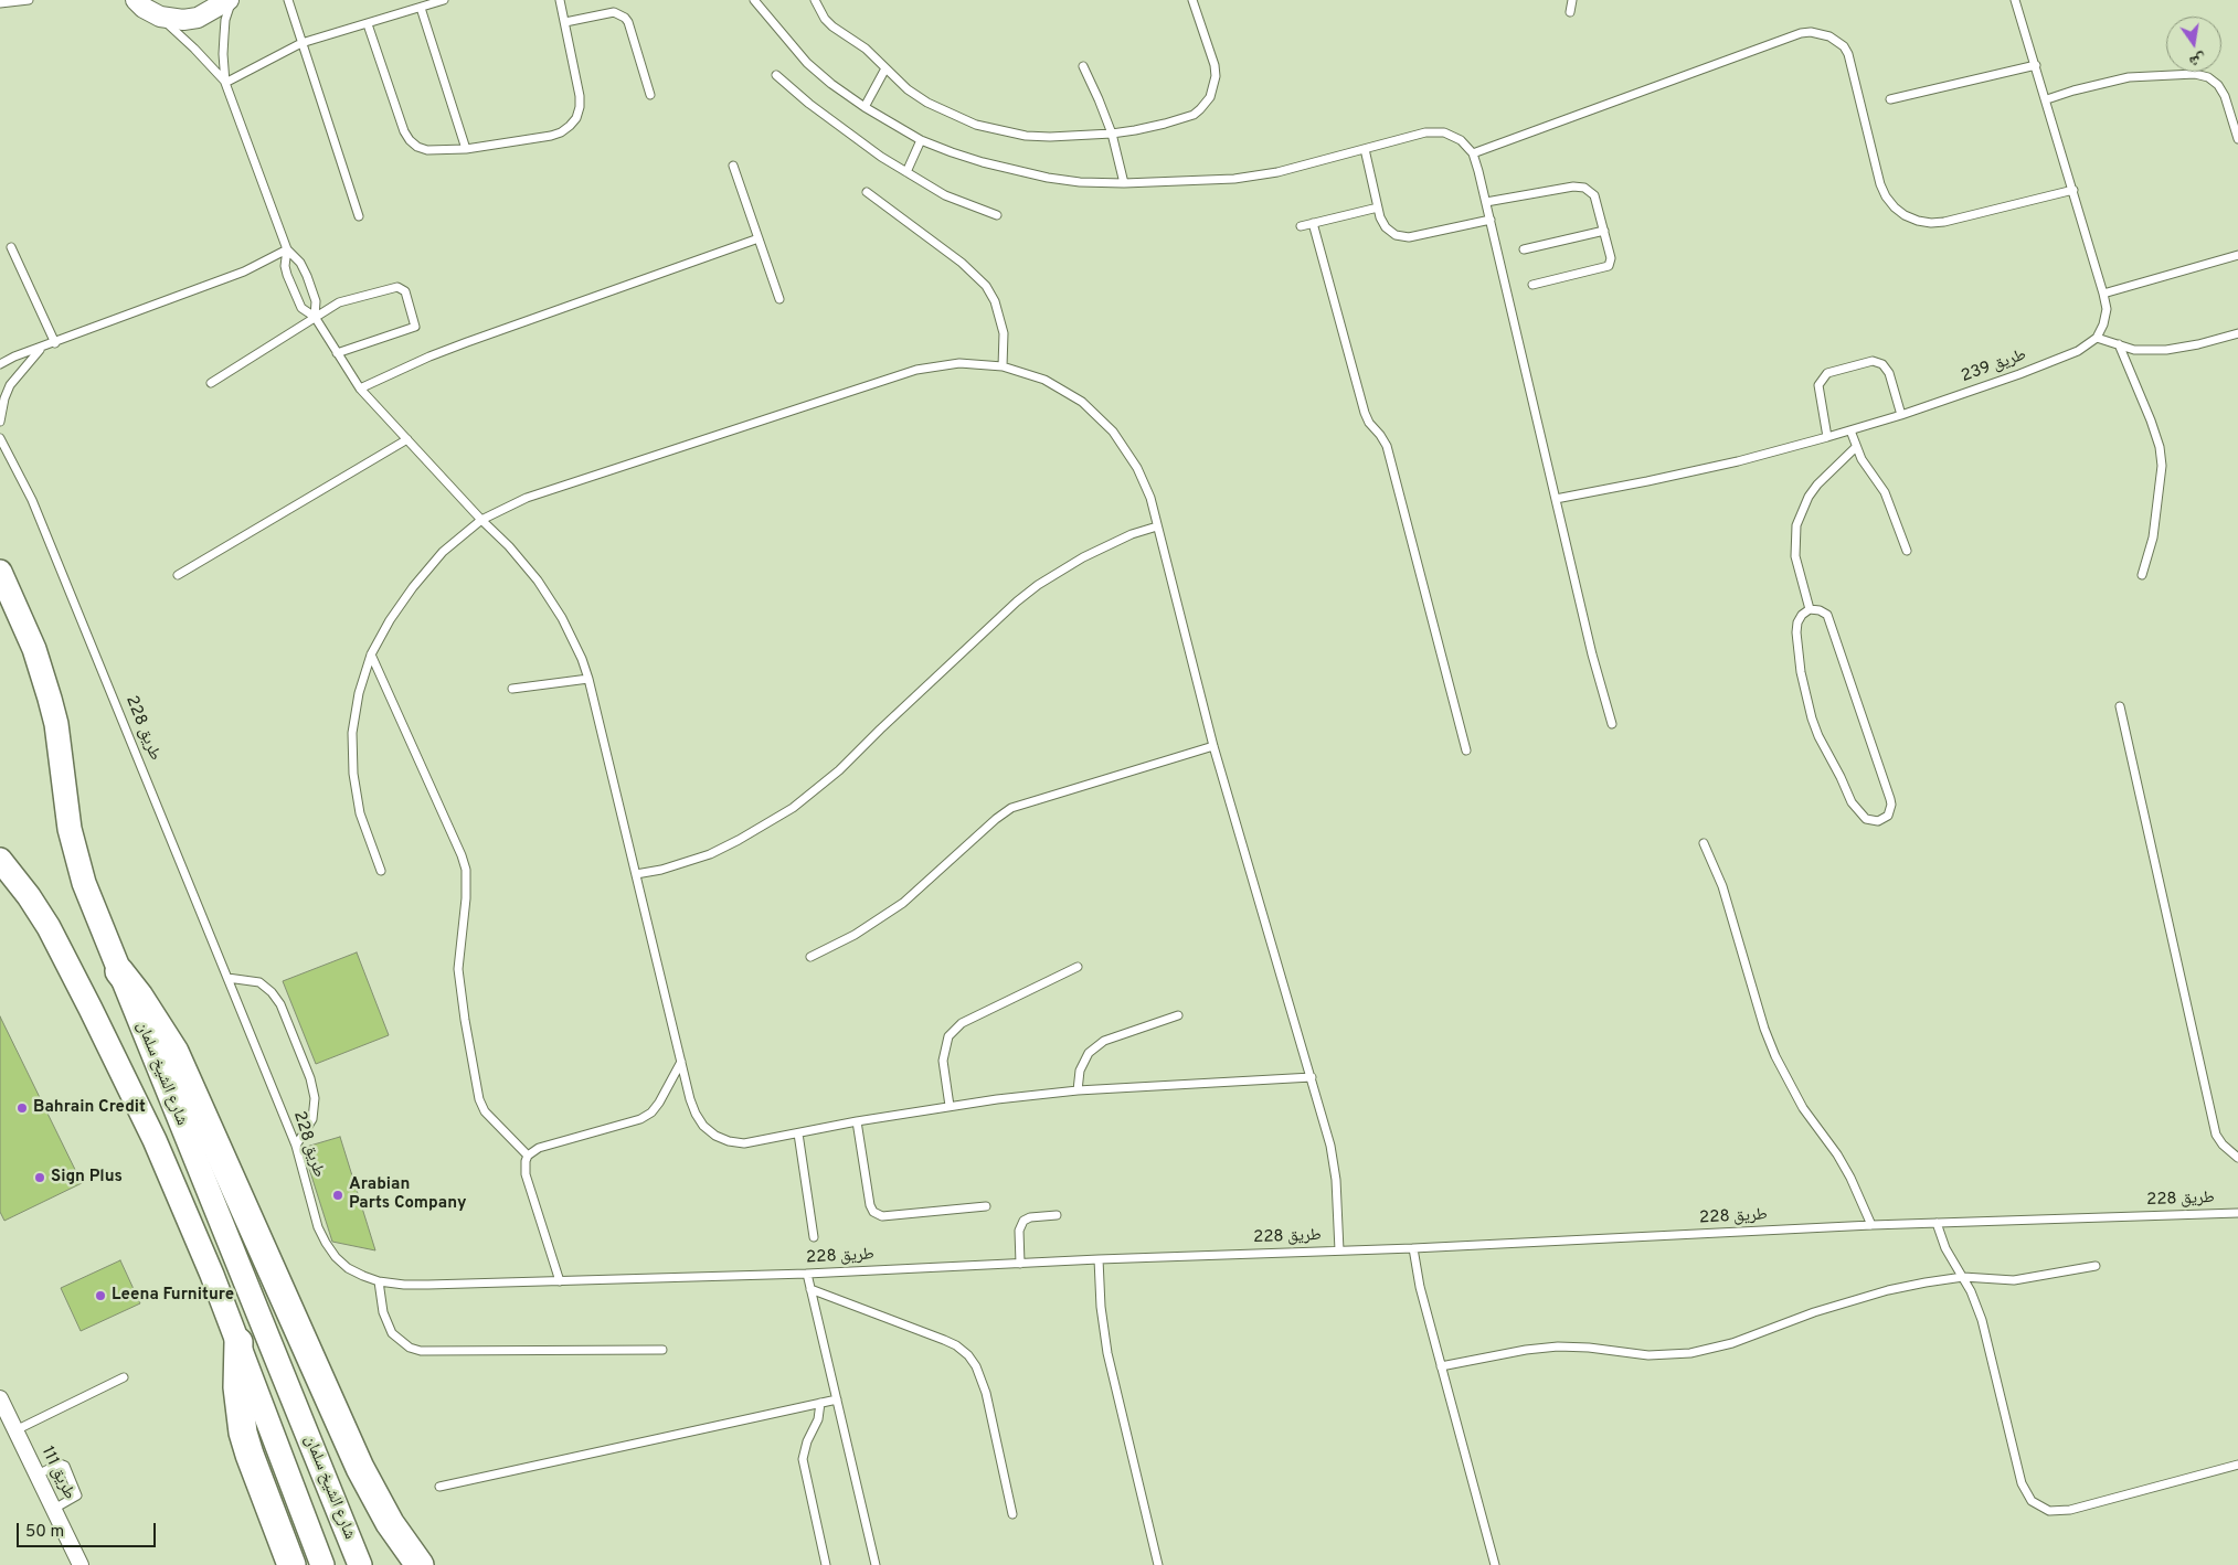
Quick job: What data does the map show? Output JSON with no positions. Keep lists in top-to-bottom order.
{
  "streets": {
    "main road": ["شارع الشيخ سلمان"],
    "street": ["طريق 111"],
    "lane": ["طريق 239", "طريق 228"]
  },
  "places": [
    "Bahrain Credit",
    "Sign Plus",
    "Arabian Parts Company",
    "Leena Furniture"
  ],
  "scale_bar": "50 m",
  "north": "bottom"
}
